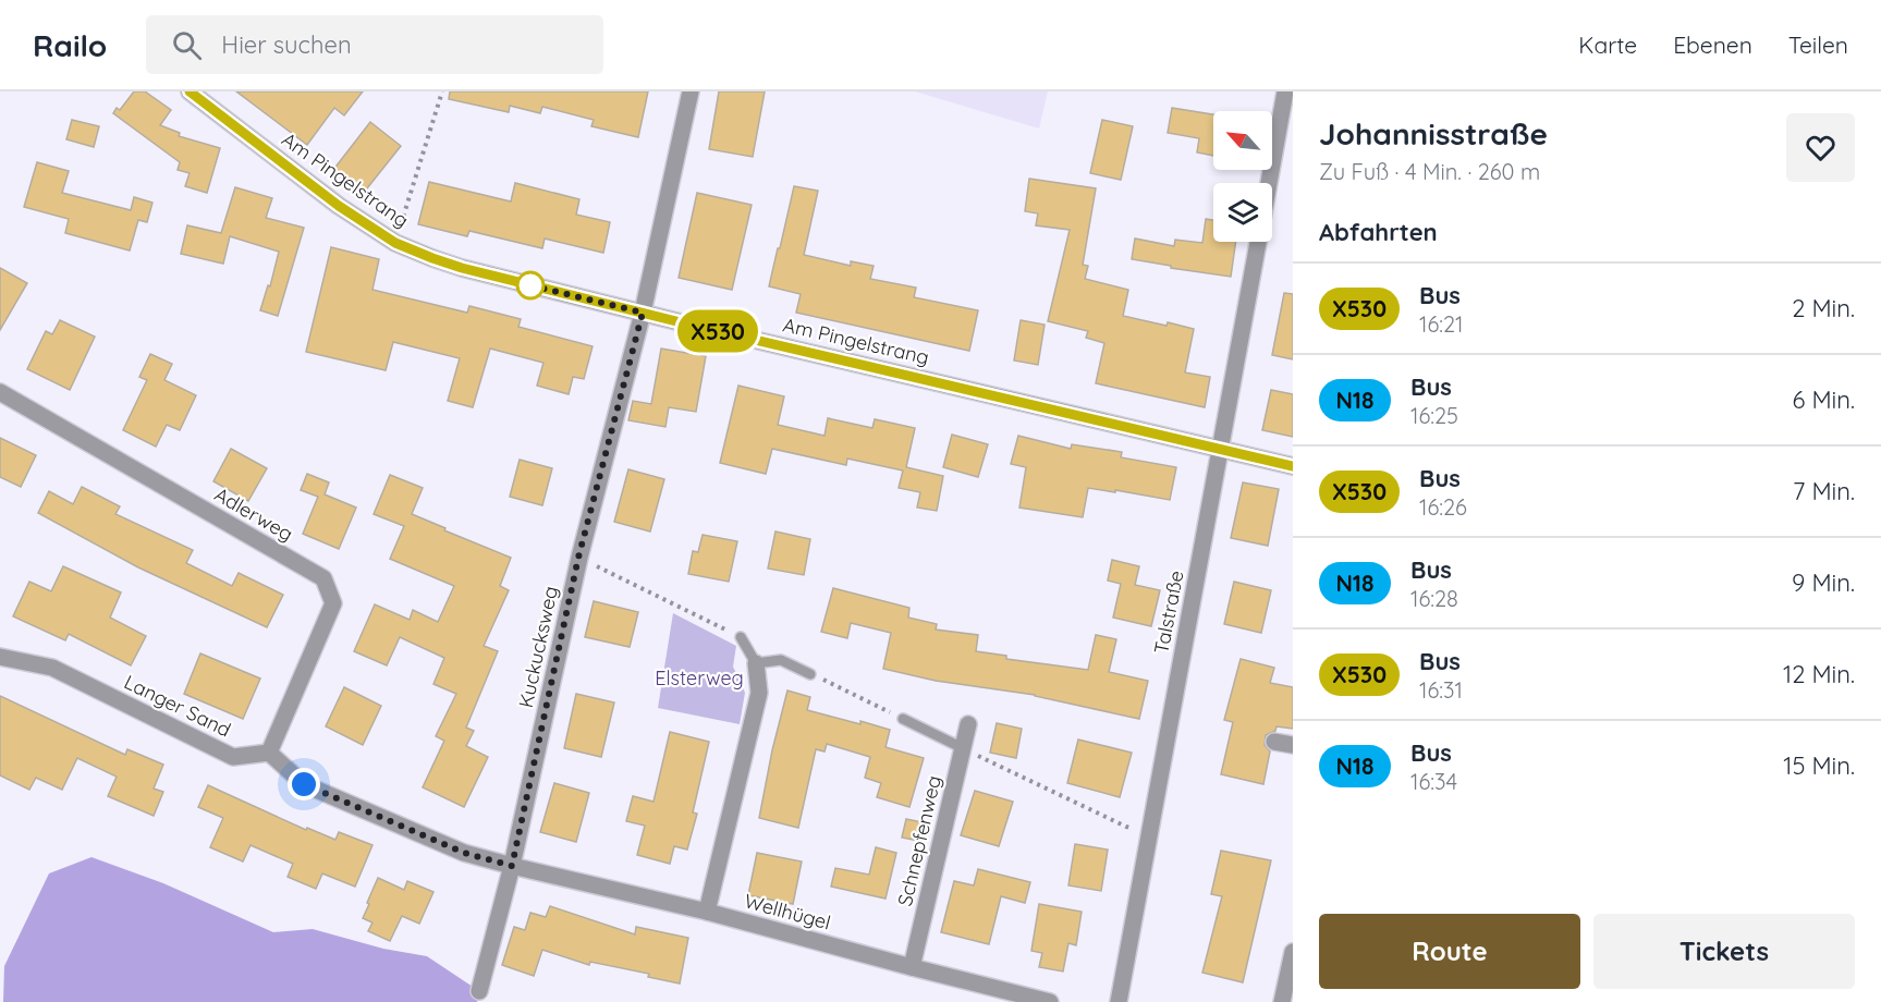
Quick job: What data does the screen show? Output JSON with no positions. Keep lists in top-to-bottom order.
{
  "streets": {
    "street": [
      "Am Pingelstrang",
      "Adlerweg",
      "Talstraße",
      "Kuckucksweg",
      "Langer Sand",
      "Schnepfenweg",
      "Wellhügel"
    ]
  },
  "crossings": [
    ["Am Pingelstrang", "Talstraße"],
    ["Am Pingelstrang", "Kuckucksweg"],
    ["Adlerweg", "Langer Sand"],
    ["Kuckucksweg", "Wellhügel"],
    ["Schnepfenweg", "Wellhügel"]
  ],
  "parks": ["Elsterweg"],
  "lines": ["bus line X530"],
  "north": "top left",
  "page": {
    "header": "Railo",
    "search": "Hier suchen",
    "nav": ["Karte", "Ebenen", "Teilen"],
    "on_map": "X530",
    "heading": [
      ["Johannisstraße", "Zu Fuß · 4 Min. · 260 m"],
      "Abfahrten"
    ],
    "list": [
      {
        "mark": "X530",
        "name": "Bus",
        "note": "16:21",
        "value": "2 Min."
      },
      {
        "mark": "N18",
        "name": "Bus",
        "note": "16:25",
        "value": "6 Min."
      },
      {
        "mark": "X530",
        "name": "Bus",
        "note": "16:26",
        "value": "7 Min."
      },
      {
        "mark": "N18",
        "name": "Bus",
        "note": "16:28",
        "value": "9 Min."
      },
      {
        "mark": "X530",
        "name": "Bus",
        "note": "16:31",
        "value": "12 Min."
      },
      {
        "mark": "N18",
        "name": "Bus",
        "note": "16:34",
        "value": "15 Min."
      }
    ],
    "buttons": ["Route", "Tickets"]
  }
}
